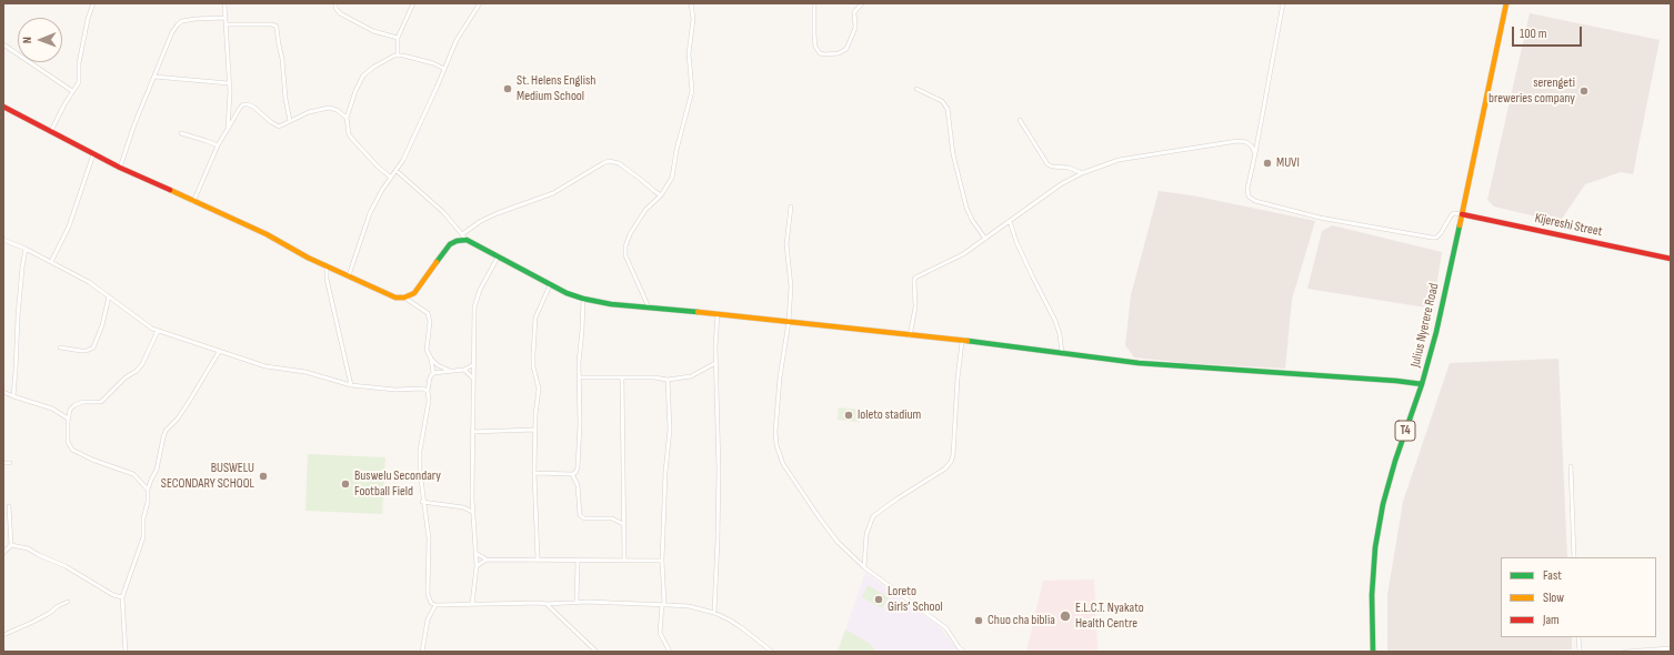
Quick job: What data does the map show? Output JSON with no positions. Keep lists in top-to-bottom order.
{
  "streets": {
    "main road": ["Kijereshi Street", "Julius Nyerere Road", "T4"]
  },
  "crossings": [
    ["Kijereshi Street", "Julius Nyerere Road"]
  ],
  "places": [
    "St. Helens English Medium School",
    "serengeti breweries company",
    "MUVI",
    "loleto stadium",
    "BUSWELU SECONDARY SCHOOL",
    "Buswelu Secondary Football Field",
    "Loreto Girls’ School",
    "E.L.C.T. Nyakato Health Centre",
    "Chuo cha biblia"
  ],
  "legend": ["Fast", "Slow", "Jam"],
  "scale_bar": "100 m",
  "north": "left"
}
